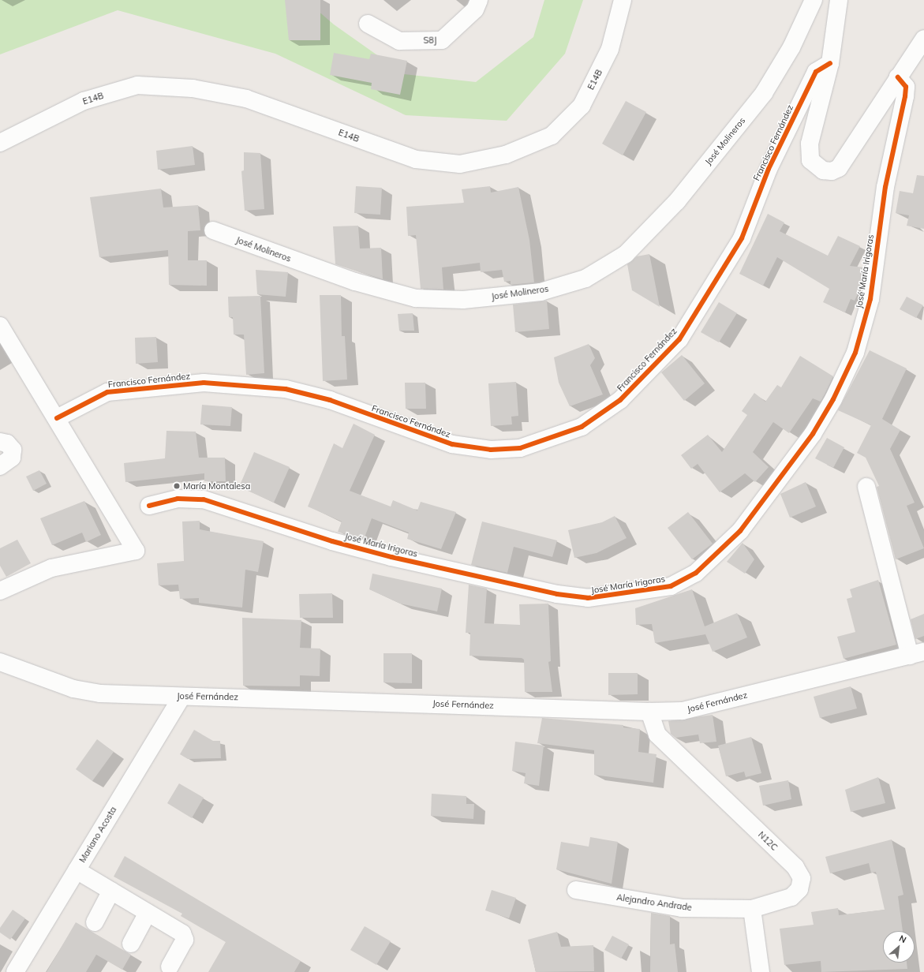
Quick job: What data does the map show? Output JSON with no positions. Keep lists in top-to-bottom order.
{
  "streets": {
    "street": [
      "S8J",
      "E14B",
      "José Molineros",
      "Francisco Fernández",
      "José María Irigoras",
      "José Fernández",
      "Mariano Acosta",
      "N12C",
      "Alejandro Andrade"
    ]
  },
  "crossings": [
    ["José Fernández", "Mariano Acosta"],
    ["José Fernández", "N12C"],
    ["N12C", "Alejandro Andrade"]
  ],
  "places": ["María Montalesa"],
  "north": "top right"
}
